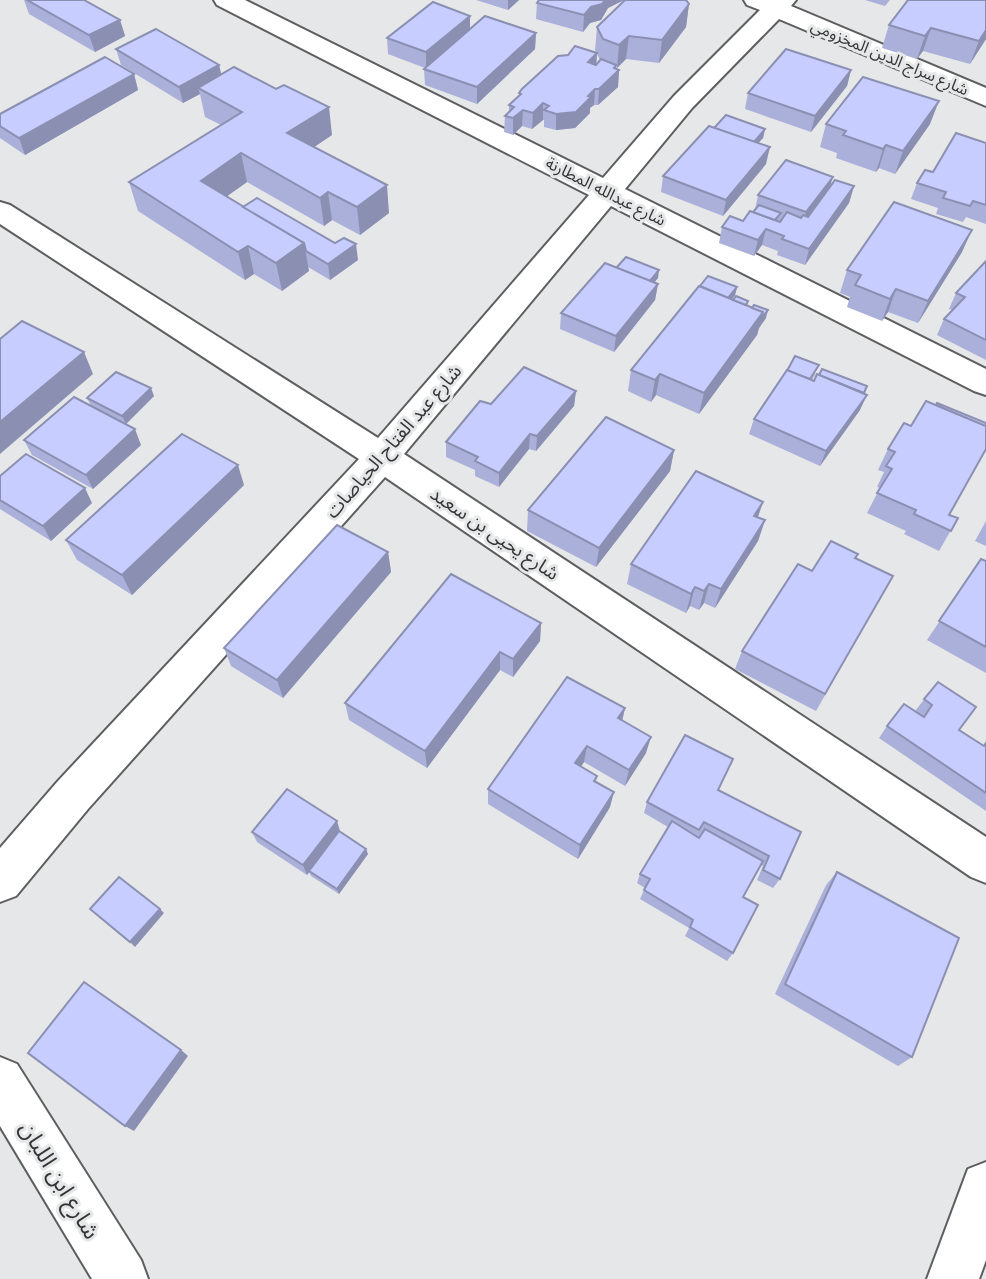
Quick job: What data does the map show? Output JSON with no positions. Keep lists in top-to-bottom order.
{
  "streets": {
    "street": [
      "شارع سراج الدين المخزومي",
      "شارع عبدالله المطارنة",
      "شارع عبد الفتاح الحياصات",
      "شارع يحيى بن سعيد",
      "شارع ابن اللبان"
    ]
  },
  "crossings": [
    ["شارع سراج الدين المخزومي", "شارع عبد الفتاح الحياصات"],
    ["شارع عبدالله المطارنة", "شارع عبد الفتاح الحياصات"],
    ["شارع عبد الفتاح الحياصات", "شارع يحيى بن سعيد"]
  ]
}
